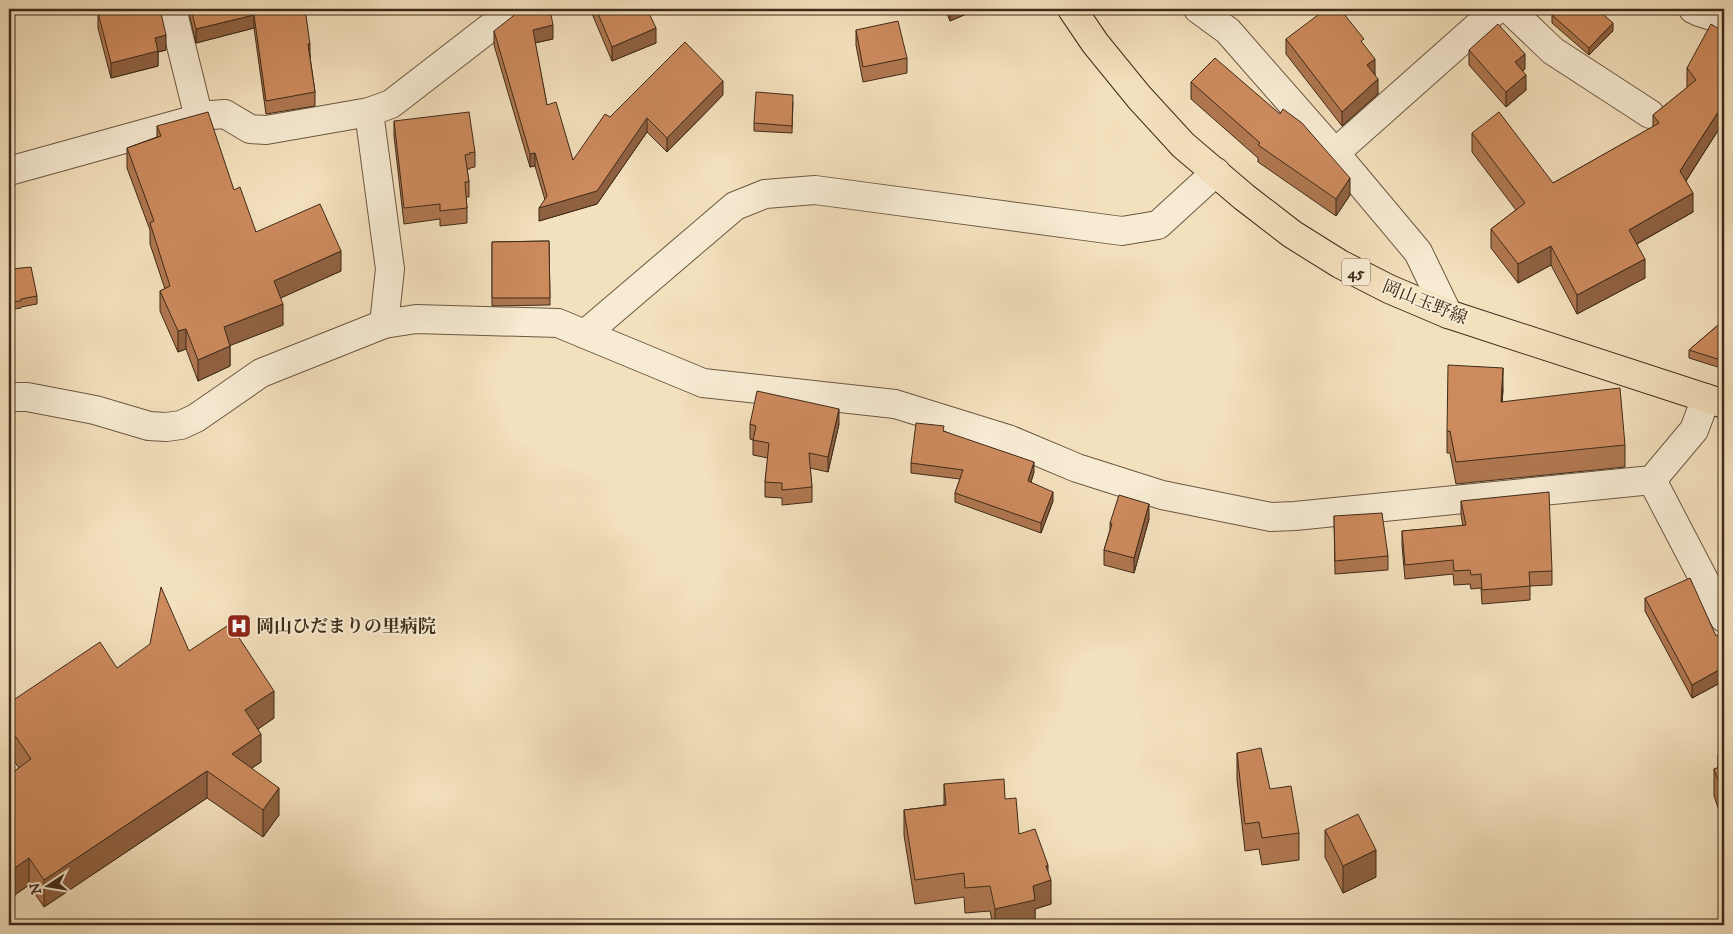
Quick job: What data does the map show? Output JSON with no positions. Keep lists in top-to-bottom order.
{
  "streets": {
    "main road": ["45", "岡山玉野線"]
  },
  "places": {
    "hospital": ["岡山ひだまりの里病院"]
  },
  "north": "left"
}
